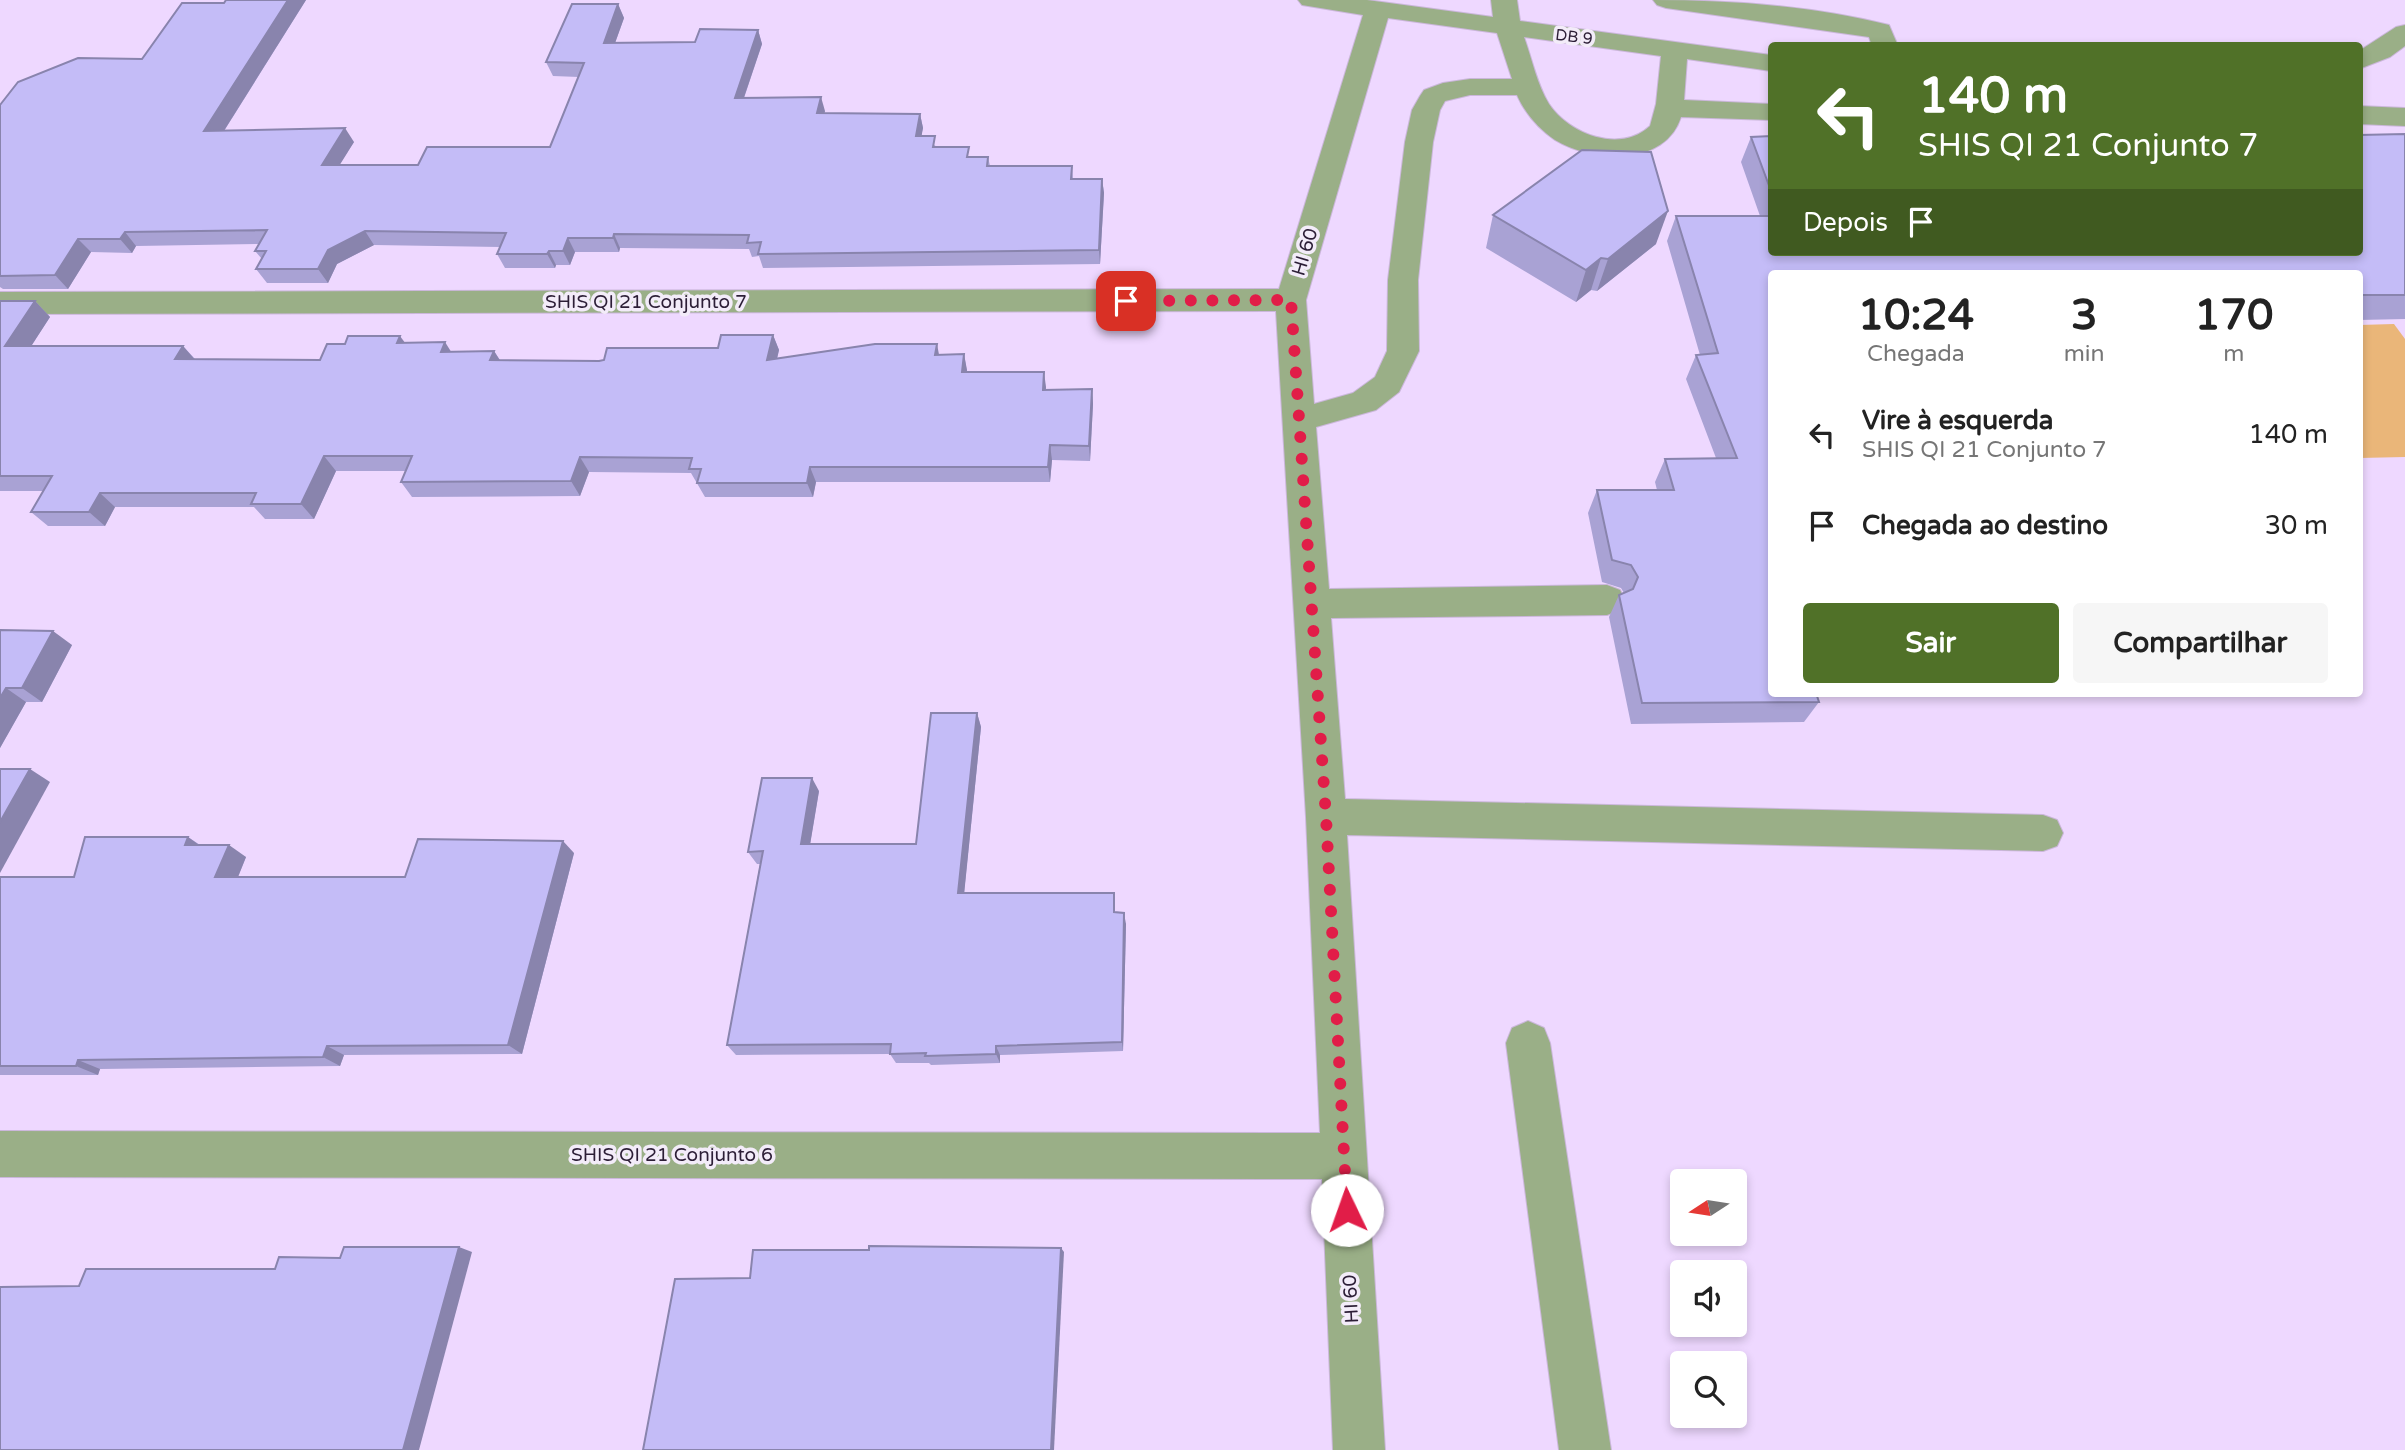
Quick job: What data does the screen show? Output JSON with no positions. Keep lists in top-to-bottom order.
{
  "streets": {
    "street": [
      "DB 9",
      "HI 60",
      "SHIS QI 21 Conjunto 7",
      "SHIS QI 21 Conjunto 6"
    ]
  },
  "crossings": [
    ["DB 9", "HI 60"],
    ["HI 60", "SHIS QI 21 Conjunto 7"],
    ["HI 60", "SHIS QI 21 Conjunto 6"]
  ],
  "north": "left",
  "page": {
    "turn": ["140 m", "SHIS QI 21 Conjunto 7"],
    "then": "Depois",
    "eta": [
      "10:24",
      "Chegada",
      "3",
      "min",
      "170",
      "m"
    ],
    "list": [
      {
        "name": "Vire à esquerda",
        "note": "SHIS QI 21 Conjunto 7",
        "value": "140 m"
      },
      {
        "name": "Chegada ao destino",
        "value": "30 m"
      }
    ],
    "buttons": ["Sair", "Compartilhar"]
  }
}
